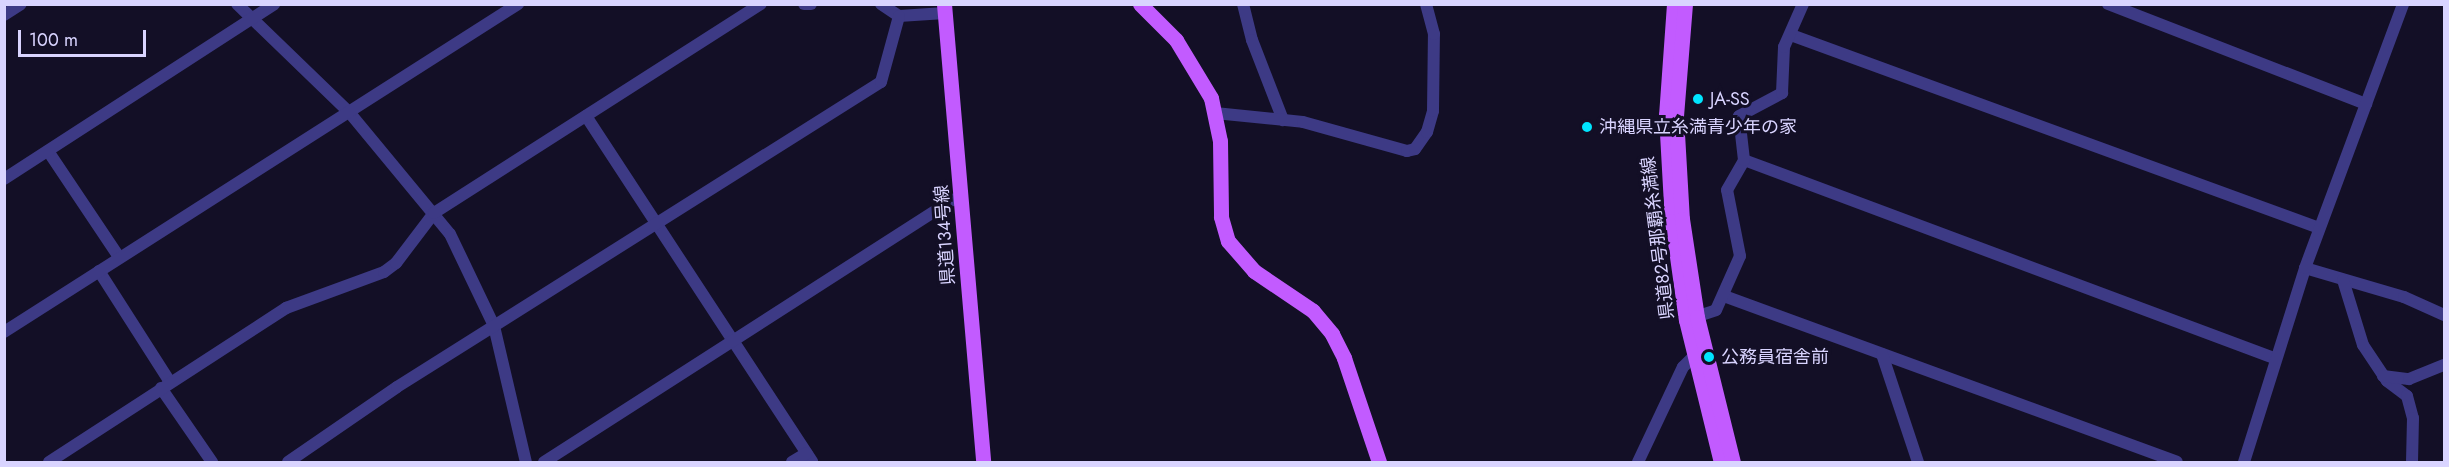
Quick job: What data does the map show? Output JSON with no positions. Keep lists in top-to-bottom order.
{
  "streets": {
    "main road": ["県道134号線", "県道82号那覇糸満線"]
  },
  "places": ["JA-SS", "沖縄県立糸満青少年の家", "公務員宿舎前"],
  "scale_bar": "100 m"
}
